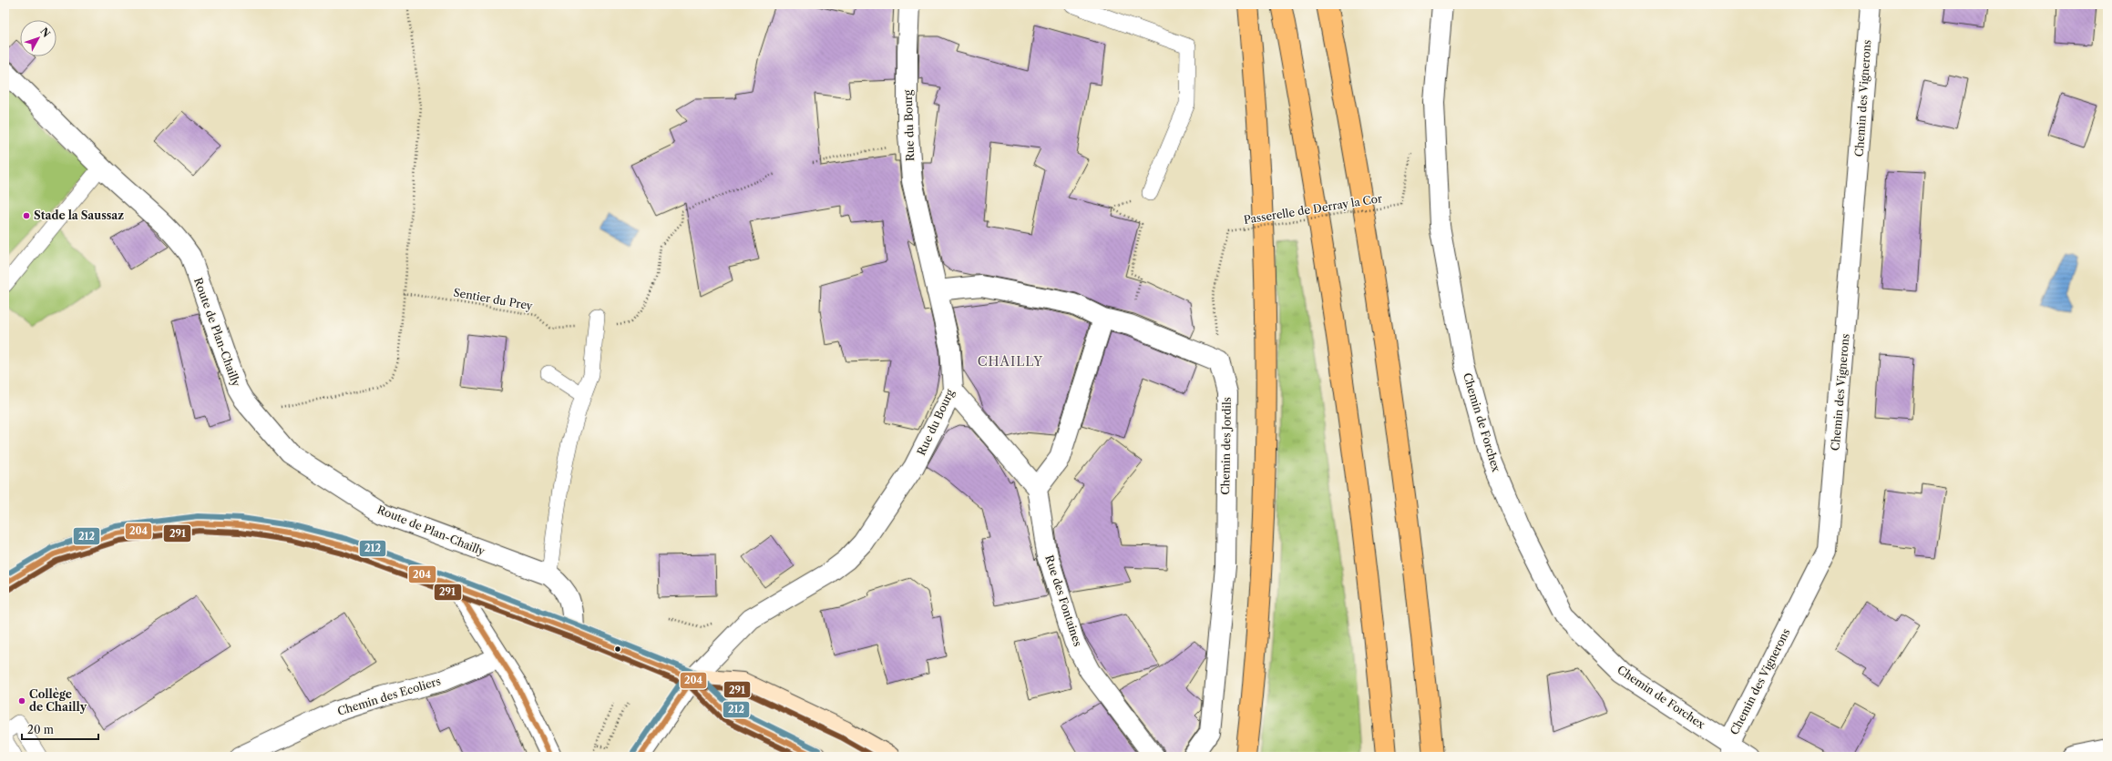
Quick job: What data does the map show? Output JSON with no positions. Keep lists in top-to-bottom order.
{
  "streets": {
    "street": [
      "Chemin des Vignerons",
      "Rue du Bourg",
      "Route de Plan-Chailly",
      "Chemin de Forchex",
      "Chemin des Jordils",
      "Rue des Fontaines",
      "Chemin des Ecoliers"
    ],
    "path": ["Passerelle de Derray la Cor", "Sentier du Prey"]
  },
  "crossings": [
    ["Chemin des Vignerons", "Chemin de Forchex"],
    ["Passerelle de Derray la Cor", "Chemin des Jordils"]
  ],
  "districts": ["CHAILLY"],
  "places": ["Stade la Saussaz", "Collège de Chailly"],
  "lines": ["transit line 212", "transit line 204", "transit line 291"],
  "scale_bar": "20 m",
  "north": "top right"
}
